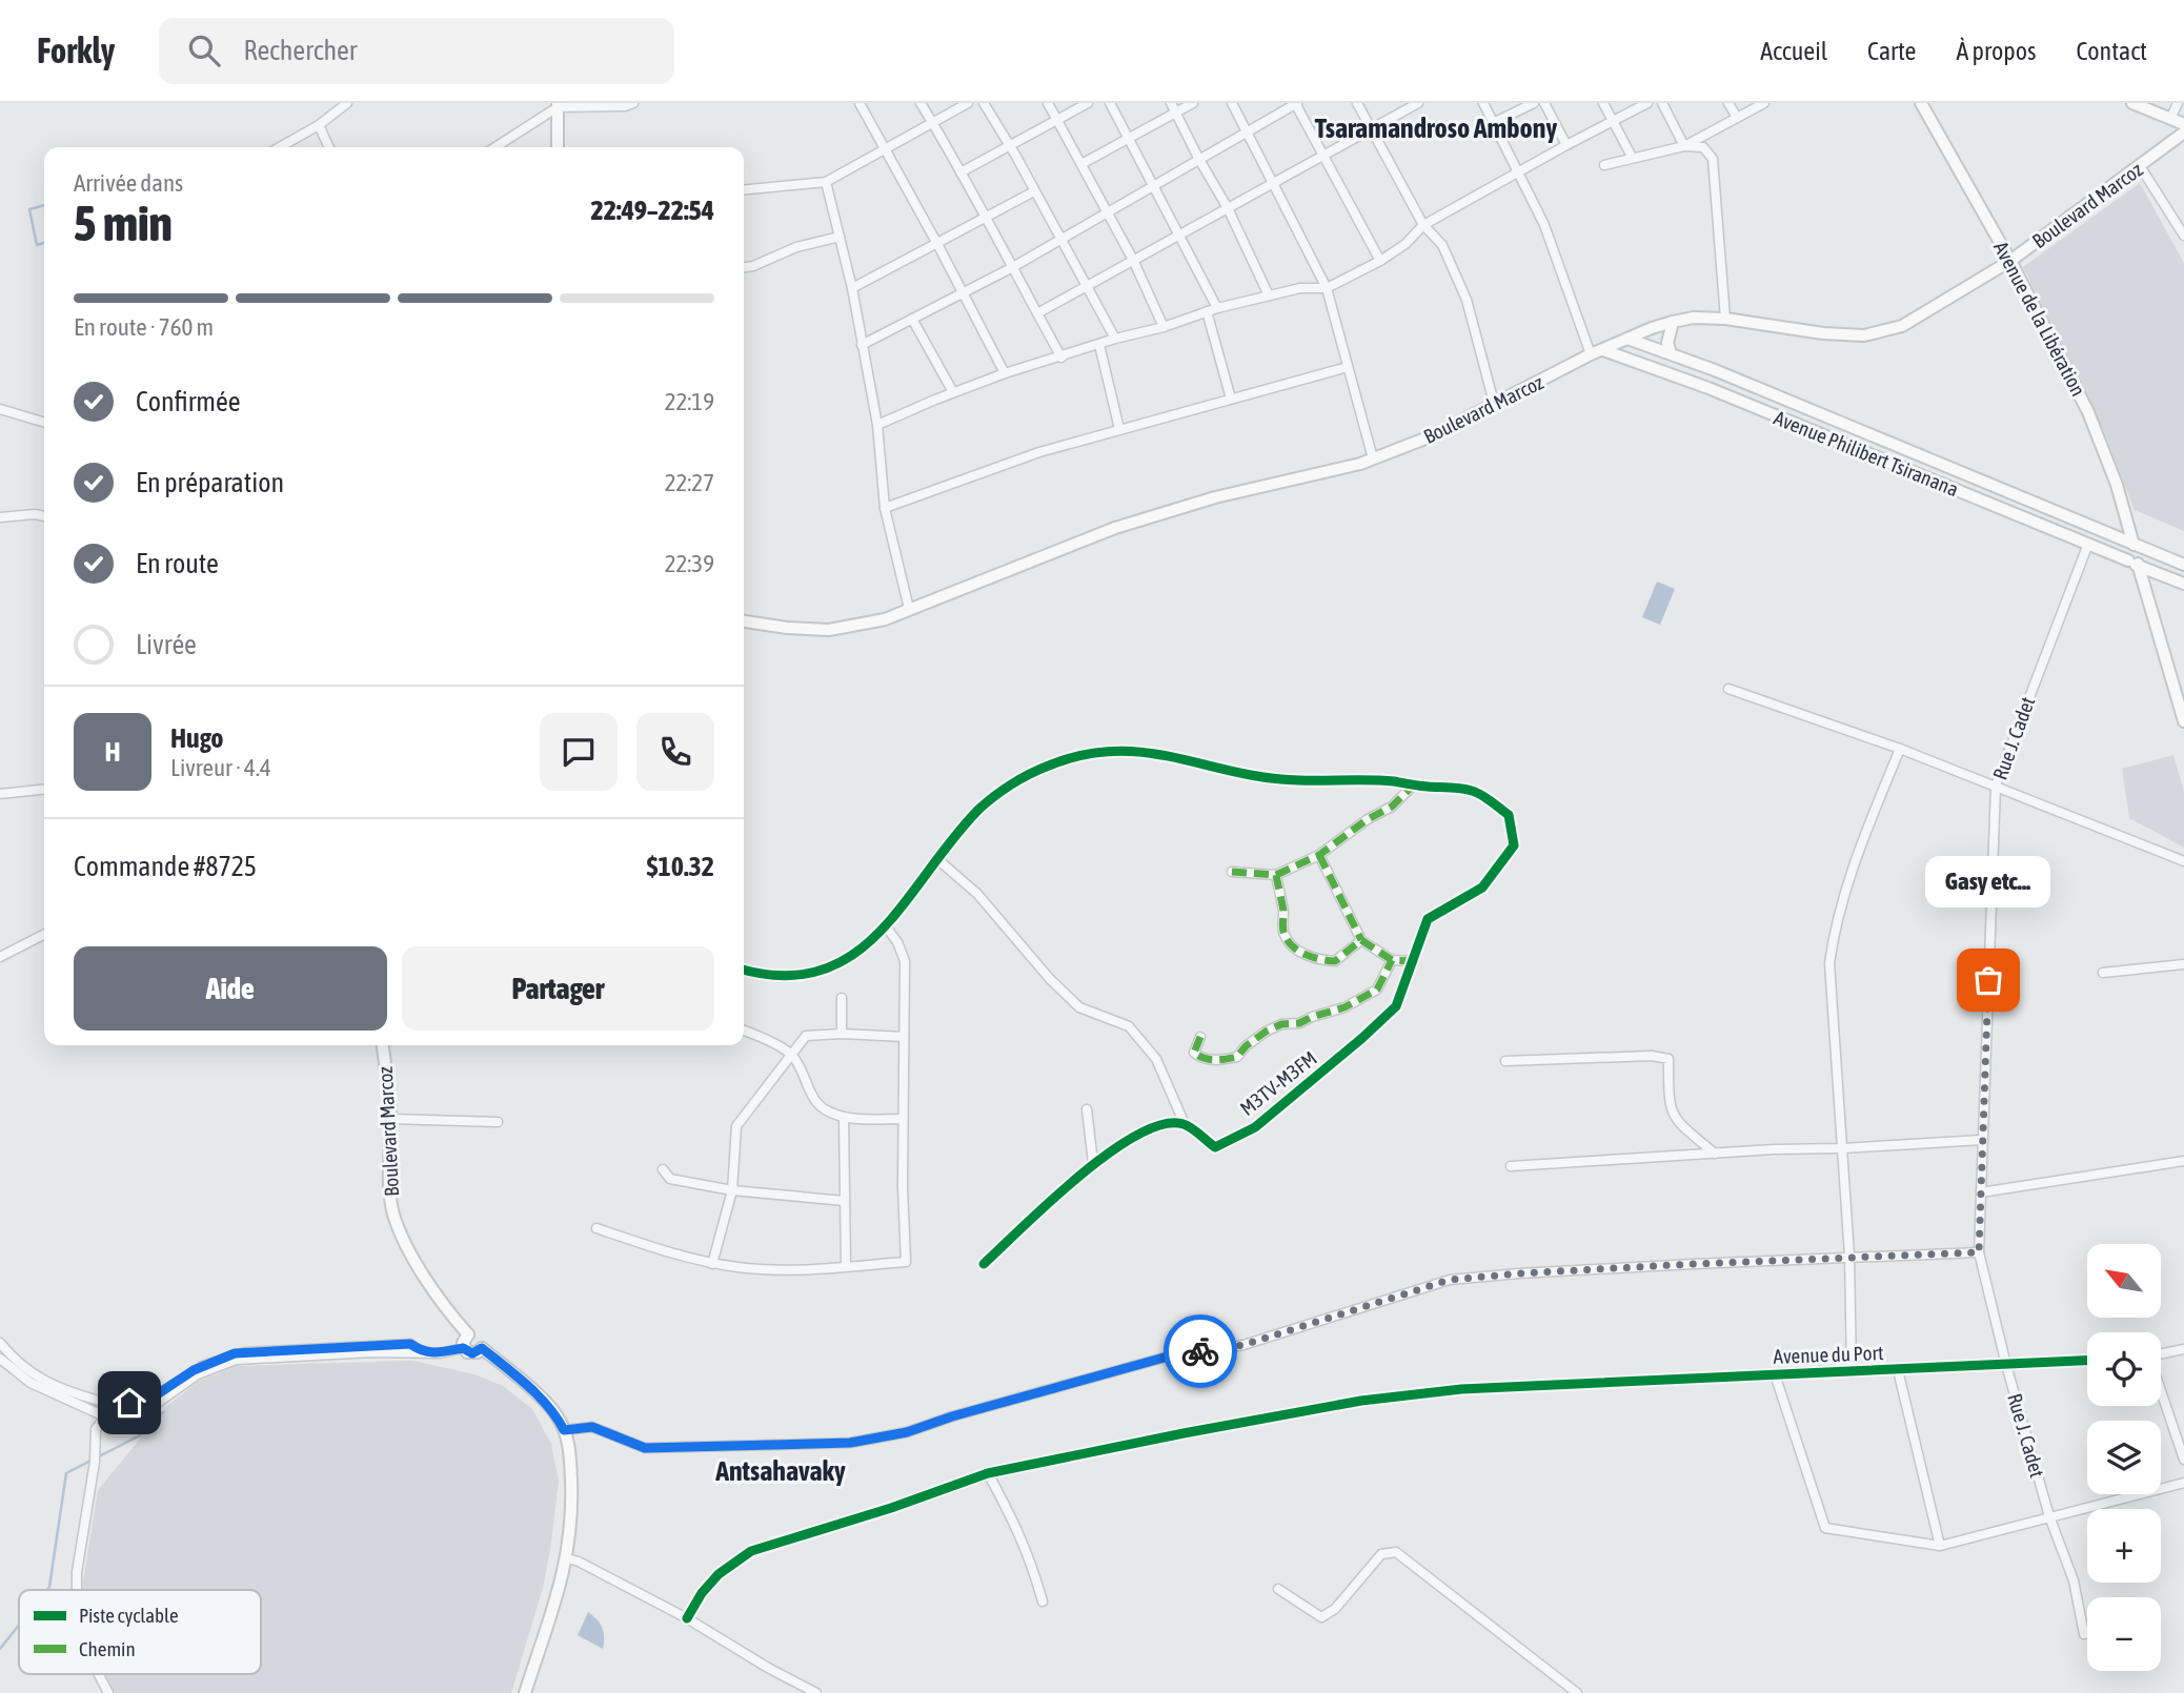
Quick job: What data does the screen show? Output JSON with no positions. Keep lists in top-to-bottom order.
{
  "streets": {
    "main road": ["Boulevard Marcoz", "Avenue de la Libération", "Avenue Philibert Tsiranana"],
    "street": ["Rue J. Cadet", "M3TV-M3FM", "Avenue du Port"]
  },
  "crossings": [
    ["Boulevard Marcoz", "Avenue de la Libération"],
    ["Boulevard Marcoz", "Avenue Philibert Tsiranana"],
    ["Avenue de la Libération", "Avenue Philibert Tsiranana"],
    ["Avenue Philibert Tsiranana", "Rue J. Cadet"],
    ["Rue J. Cadet", "Avenue du Port"]
  ],
  "districts": ["Tsaramandroso Ambony", "Antsahavaky"],
  "places": ["Gasy etc..."],
  "legend": ["Piste cyclable", "Chemin"],
  "north": "top left",
  "page": {
    "header": "Forkly",
    "search": "Rechercher",
    "nav": [
      "Accueil",
      "Carte",
      "À propos",
      "Contact"
    ],
    "heading": ["5 min", "Arrivée dans", "22:49–22:54"],
    "panel": [
      "Hugo",
      "Livreur · 4.4",
      "Commande #8725",
      "$10.32"
    ],
    "bar": "En route · 760 m",
    "list": [
      ["Confirmée", "22:19"],
      ["En préparation", "22:27"],
      ["En route", "22:39"],
      "Livrée"
    ],
    "round": "H",
    "bubble": "Gasy etc...",
    "buttons": ["Aide", "Partager"],
    "map_buttons": ["+", "−"]
  }
}
